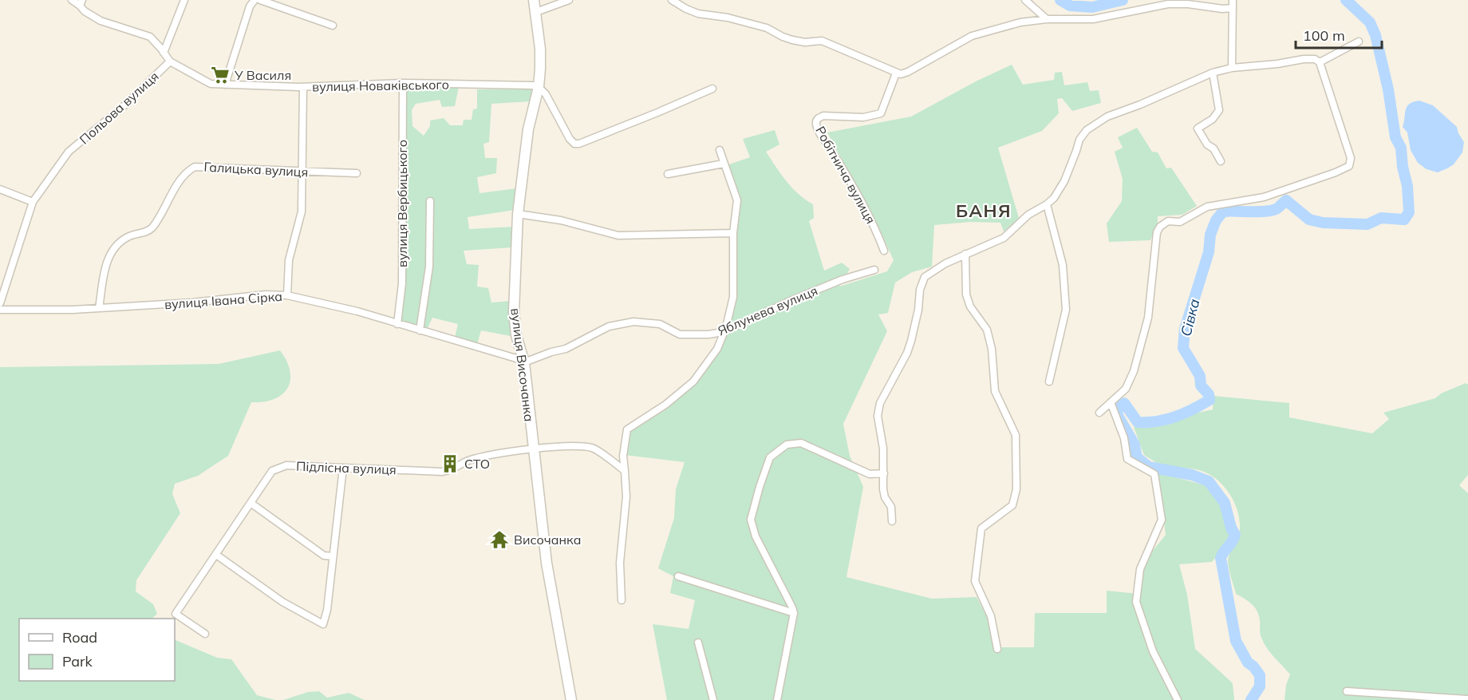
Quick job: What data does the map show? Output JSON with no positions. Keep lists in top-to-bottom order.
{
  "streets": {
    "street": [
      "вулиця Новаківського",
      "Польова вулиця",
      "Галицька вулиця",
      "Робітнича вулиця",
      "вулиця Вербицького",
      "вулиця Івана Сірка",
      "Яблунева вулиця",
      "вулиця Височанка",
      "Підлісна вулиця"
    ]
  },
  "crossings": [
    ["вулиця Новаківського", "Польова вулиця"],
    ["вулиця Новаківського", "вулиця Вербицького"],
    ["вулиця Новаківського", "вулиця Височанка"],
    ["Галицька вулиця", "вулиця Івана Сірка"],
    ["вулиця Вербицького", "вулиця Івана Сірка"],
    ["вулиця Івана Сірка", "Яблунева вулиця"],
    ["вулиця Івана Сірка", "вулиця Височанка"],
    ["Яблунева вулиця", "вулиця Височанка"],
    ["вулиця Височанка", "Підлісна вулиця"]
  ],
  "districts": ["БАНЯ"],
  "water": ["Сівка"],
  "places": {
    "supermarket": ["У Василя"],
    "building": ["СТО"],
    "temple": ["Височанка"]
  },
  "legend": ["Road", "Park"],
  "scale_bar": "100 m"
}
